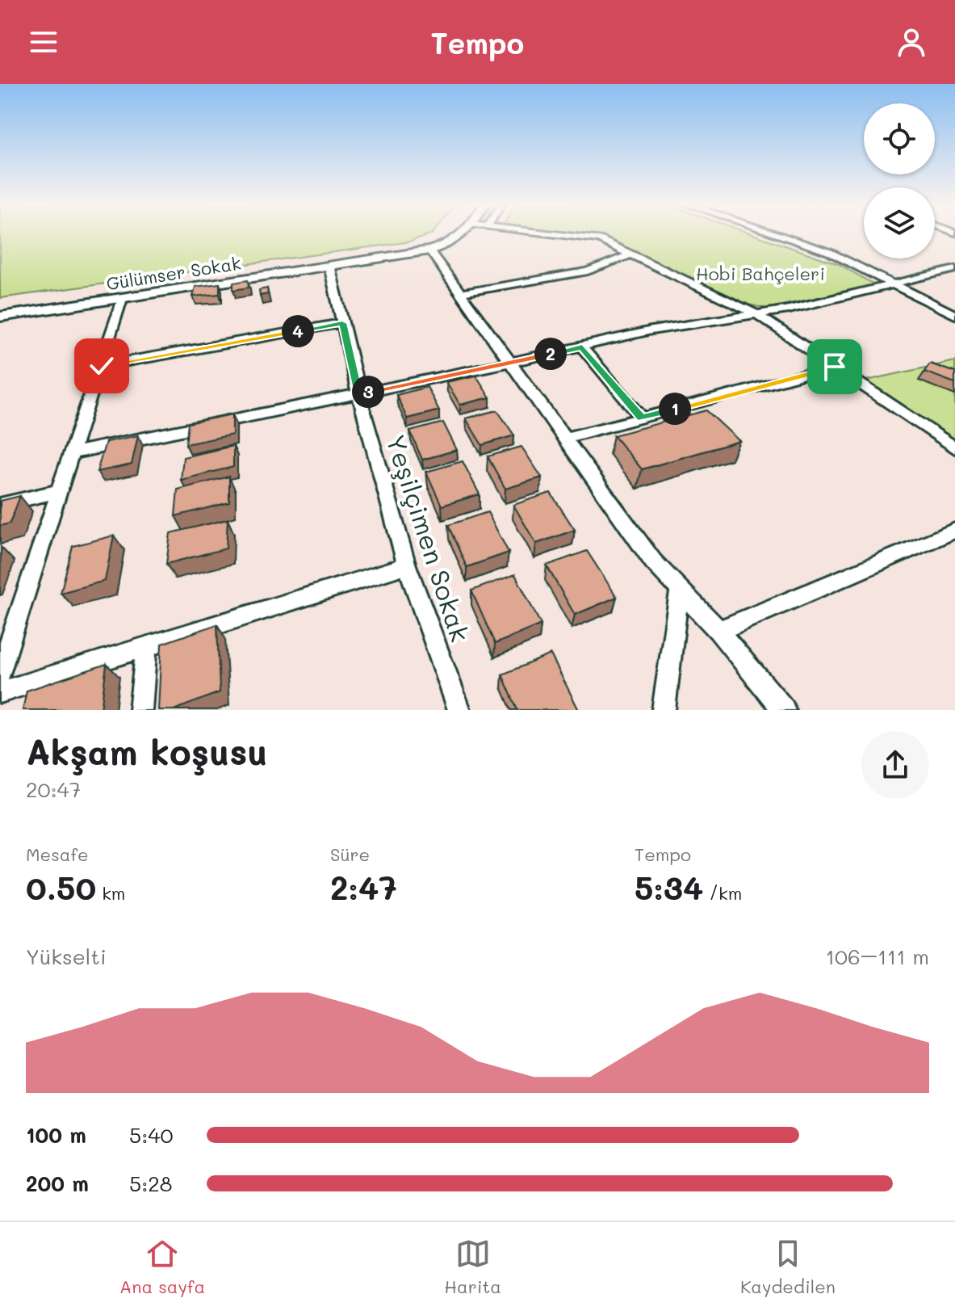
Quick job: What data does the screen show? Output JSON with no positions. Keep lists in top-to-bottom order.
{
  "streets": {
    "street": ["Gülümser Sokak", "Yeşilçimen Sokak"]
  },
  "crossings": [
    ["Gülümser Sokak", "Yeşilçimen Sokak"]
  ],
  "parks": ["Hobi Bahçeleri"],
  "page": {
    "header": "Tempo",
    "pins": [
      "4",
      "2",
      "3",
      "1"
    ],
    "heading": ["Akşam koşusu", "20:47"],
    "stats": [
      ["Mesafe", "0.50 km"],
      ["Süre", "2:47"],
      ["Tempo", "5:34 /km"]
    ],
    "chart": ["Yükselti", "106–111 m"],
    "list": [
      {
        "name": "100 m",
        "note": "5:40"
      },
      {
        "name": "200 m",
        "note": "5:28"
      }
    ],
    "tabs": ["Ana sayfa", "Harita", "Kaydedilen"]
  }
}
